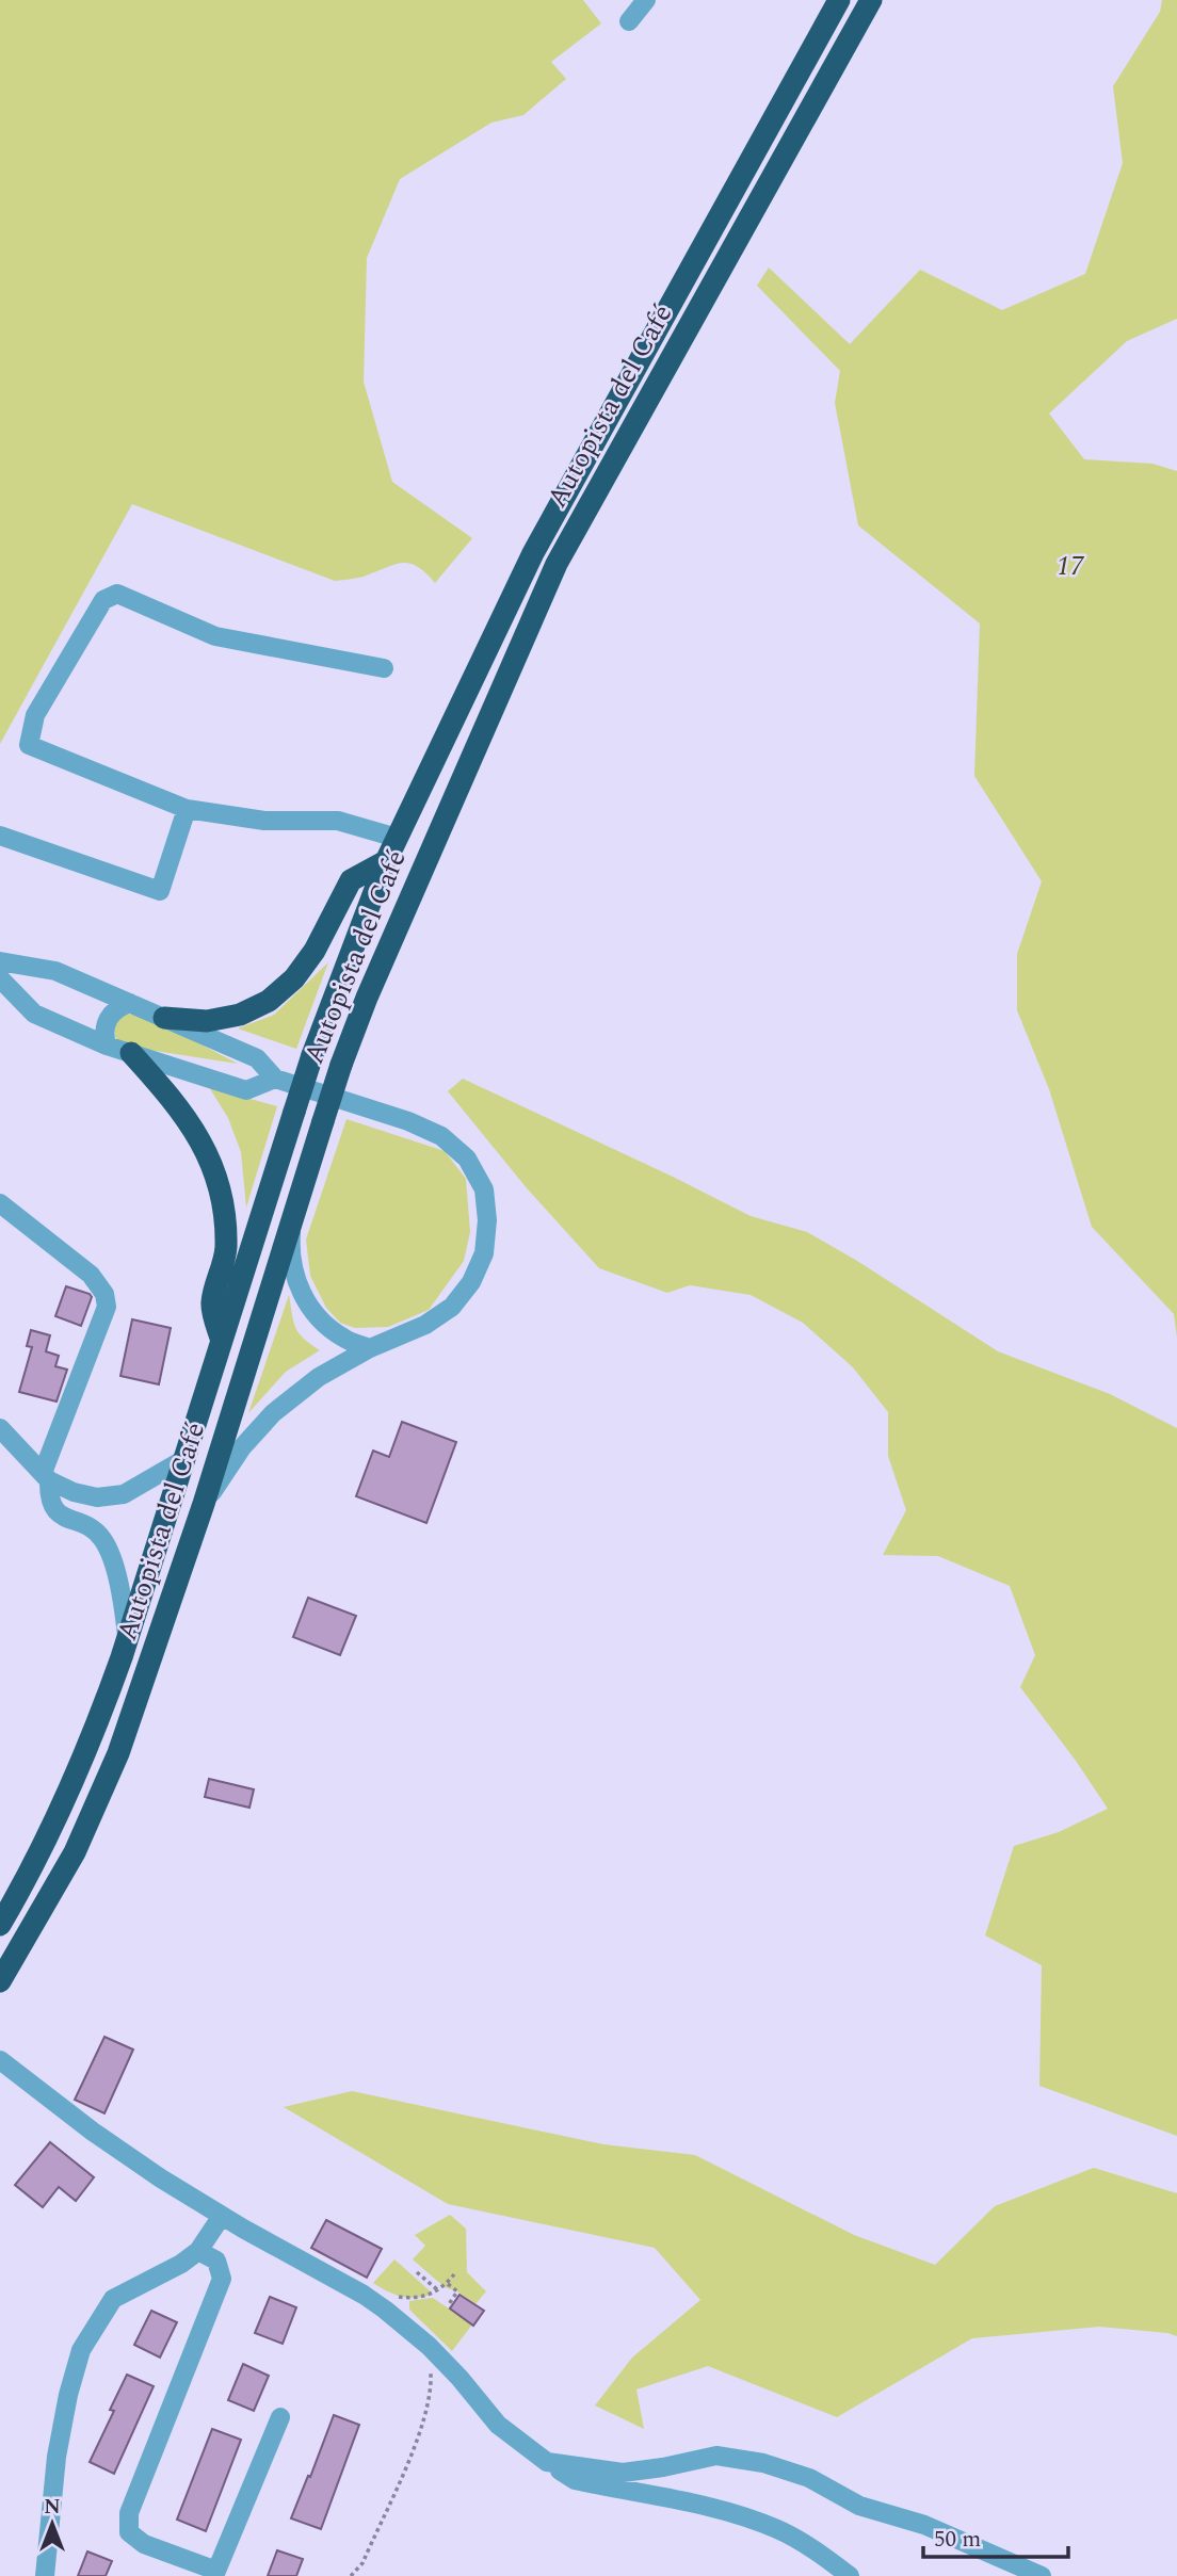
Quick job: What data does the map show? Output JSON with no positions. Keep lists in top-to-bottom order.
{
  "streets": {
    "highway": ["Autopista del Café"]
  },
  "parks": ["17"],
  "scale_bar": "50 m",
  "north": "top"
}
